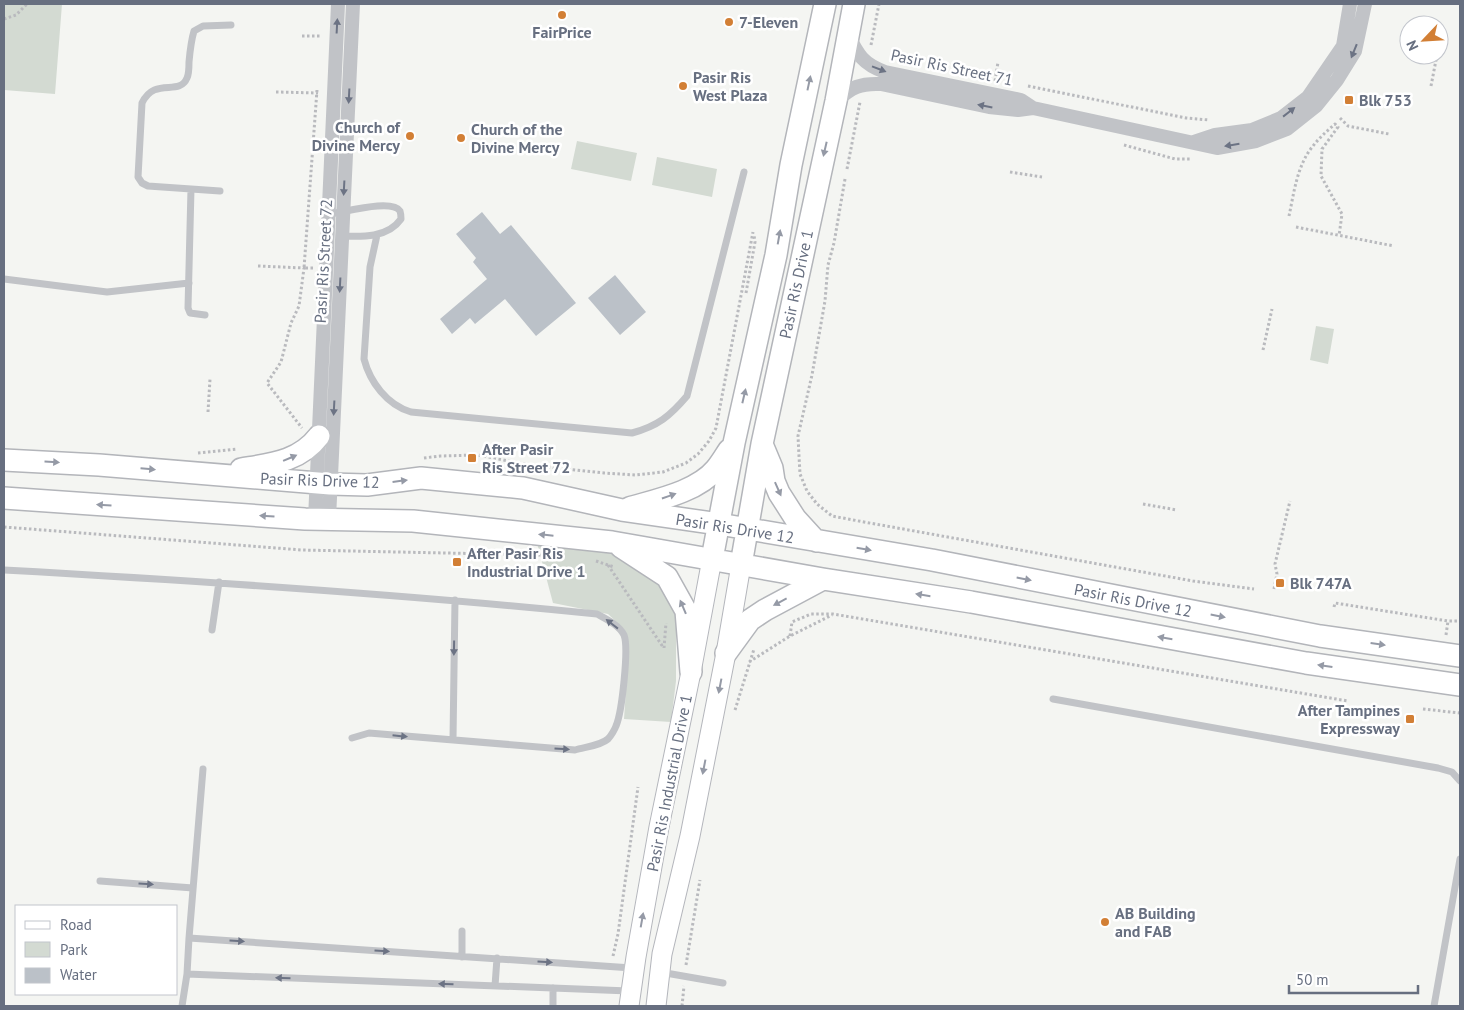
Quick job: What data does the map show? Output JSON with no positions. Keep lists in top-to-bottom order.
{
  "streets": {
    "main road": ["Pasir Ris Drive 1", "Pasir Ris Drive 12", "Pasir Ris Industrial Drive 1"],
    "street": ["Pasir Ris Street 71", "Pasir Ris Street 72"]
  },
  "crossings": [
    ["Pasir Ris Street 71", "Pasir Ris Drive 1"],
    ["Pasir Ris Street 72", "Pasir Ris Drive 12"],
    ["Pasir Ris Drive 1", "Pasir Ris Drive 12"],
    ["Pasir Ris Drive 1", "Pasir Ris Industrial Drive 1"],
    ["Pasir Ris Drive 12", "Pasir Ris Industrial Drive 1"]
  ],
  "places": {
    "other": [
      "FairPrice",
      "7-Eleven",
      "Pasir Ris West Plaza",
      "Church of Divine Mercy",
      "Church of the Divine Mercy",
      "AB Building and FAB"
    ],
    "transit": [
      "Blk 753",
      "After Pasir Ris Street 72",
      "After Pasir Ris Industrial Drive 1",
      "Blk 747A",
      "After Tampines Expressway"
    ]
  },
  "legend": ["Road", "Park", "Water"],
  "scale_bar": "50 m",
  "north": "bottom left"
}
